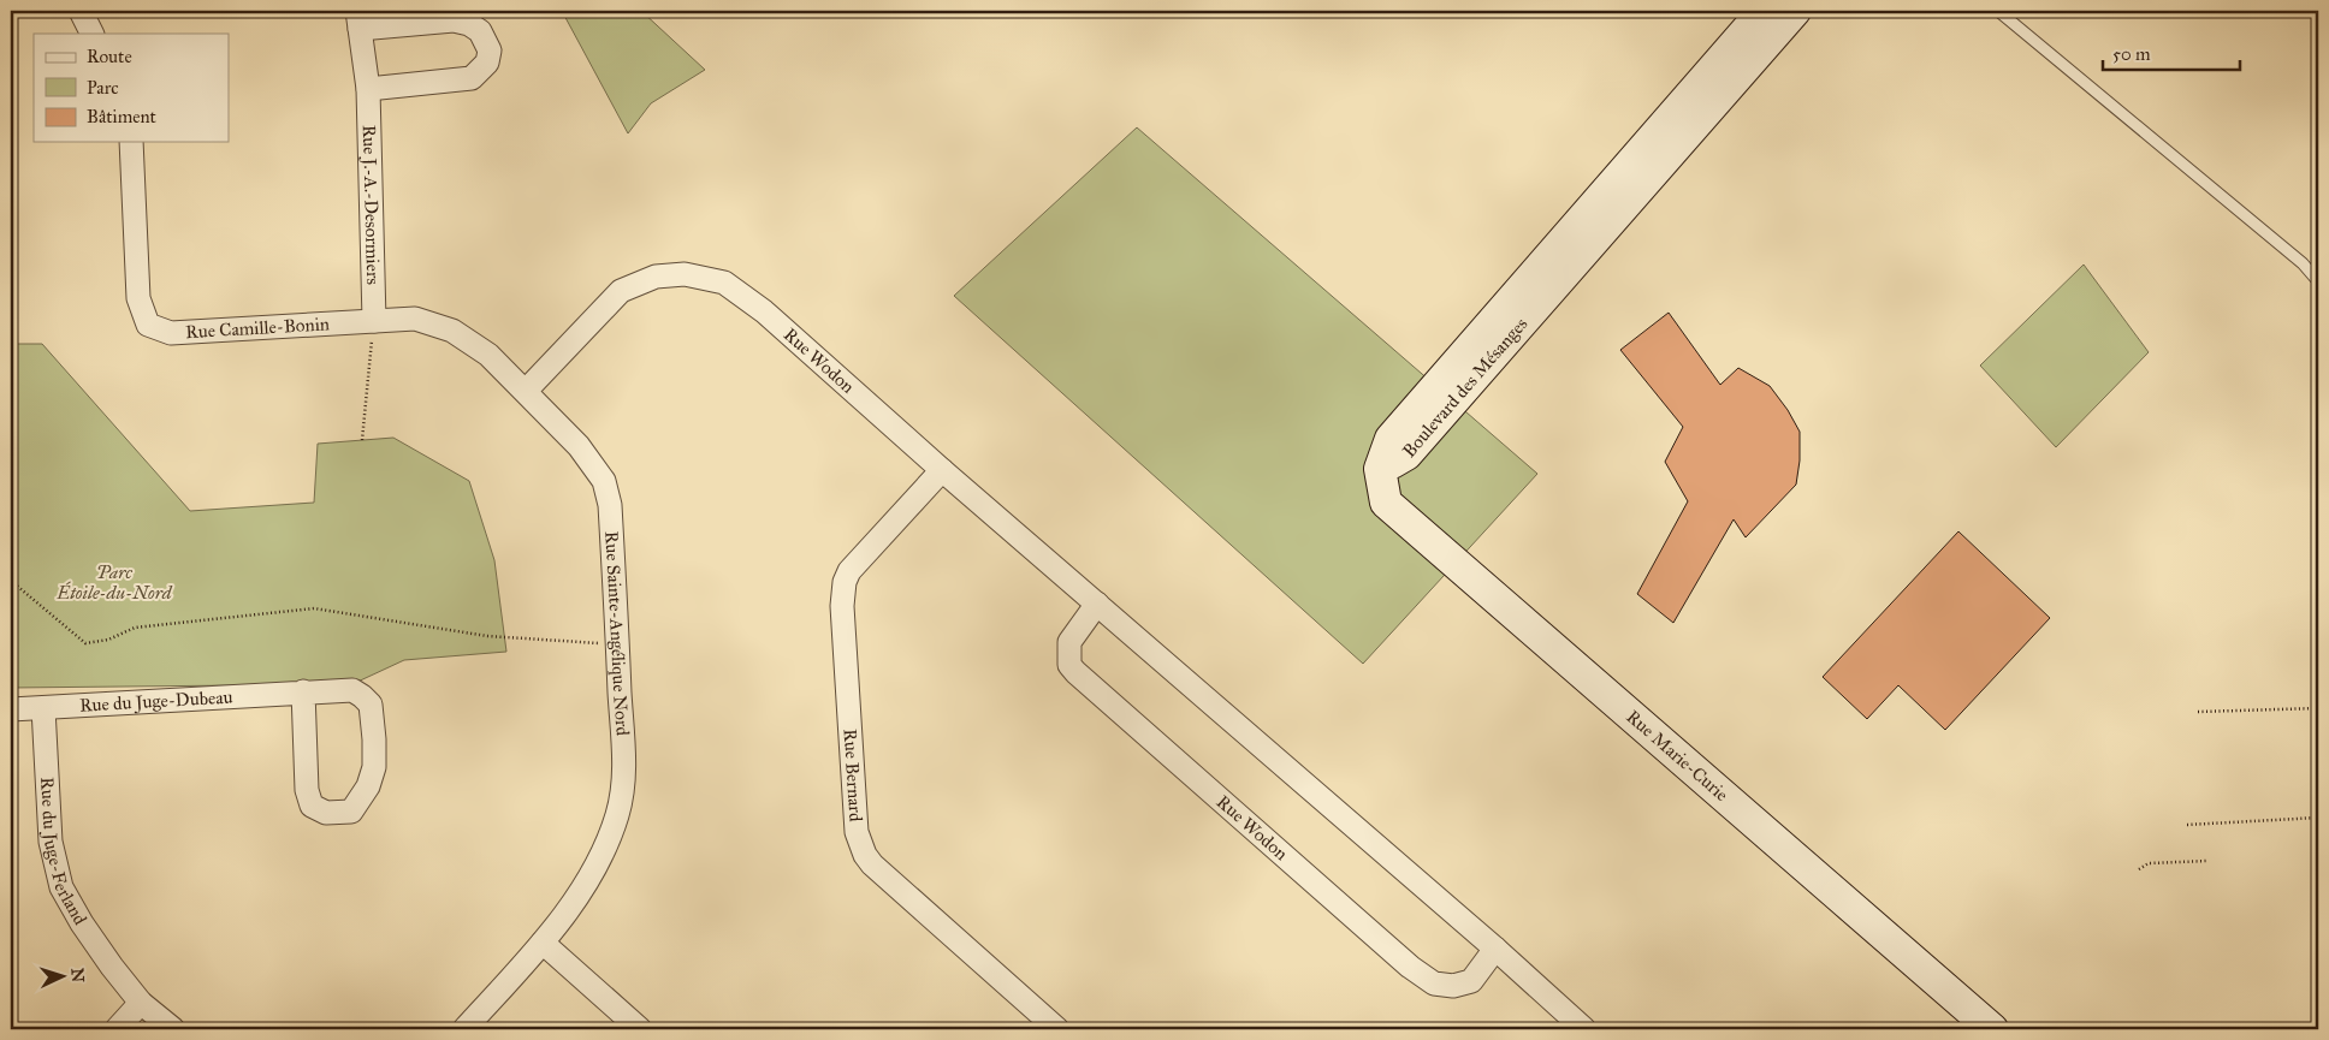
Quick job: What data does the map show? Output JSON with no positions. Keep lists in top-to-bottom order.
{
  "streets": {
    "street": [
      "Rue J.-A.-Desormiers",
      "Rue Camille-Bonin",
      "Rue Wodon",
      "Boulevard des Mésanges",
      "Rue Sainte-Angélique Nord",
      "Rue du Juge-Dubeau",
      "Rue Marie-Curie",
      "Rue Bernard",
      "Rue du Juge-Ferland"
    ]
  },
  "crossings": [
    ["Rue J.-A.-Desormiers", "Rue Camille-Bonin"],
    ["Rue J.-A.-Desormiers", "Rue Sainte-Angélique Nord"],
    ["Rue Camille-Bonin", "Rue Sainte-Angélique Nord"],
    ["Rue Wodon", "Rue Sainte-Angélique Nord"],
    ["Rue Wodon", "Rue Bernard"],
    ["Boulevard des Mésanges", "Rue Marie-Curie"],
    ["Rue du Juge-Dubeau", "Rue du Juge-Ferland"]
  ],
  "parks": ["Parc Étoile-du-Nord"],
  "legend": ["Route", "Parc", "Bâtiment"],
  "scale_bar": "50 m",
  "north": "right"
}
